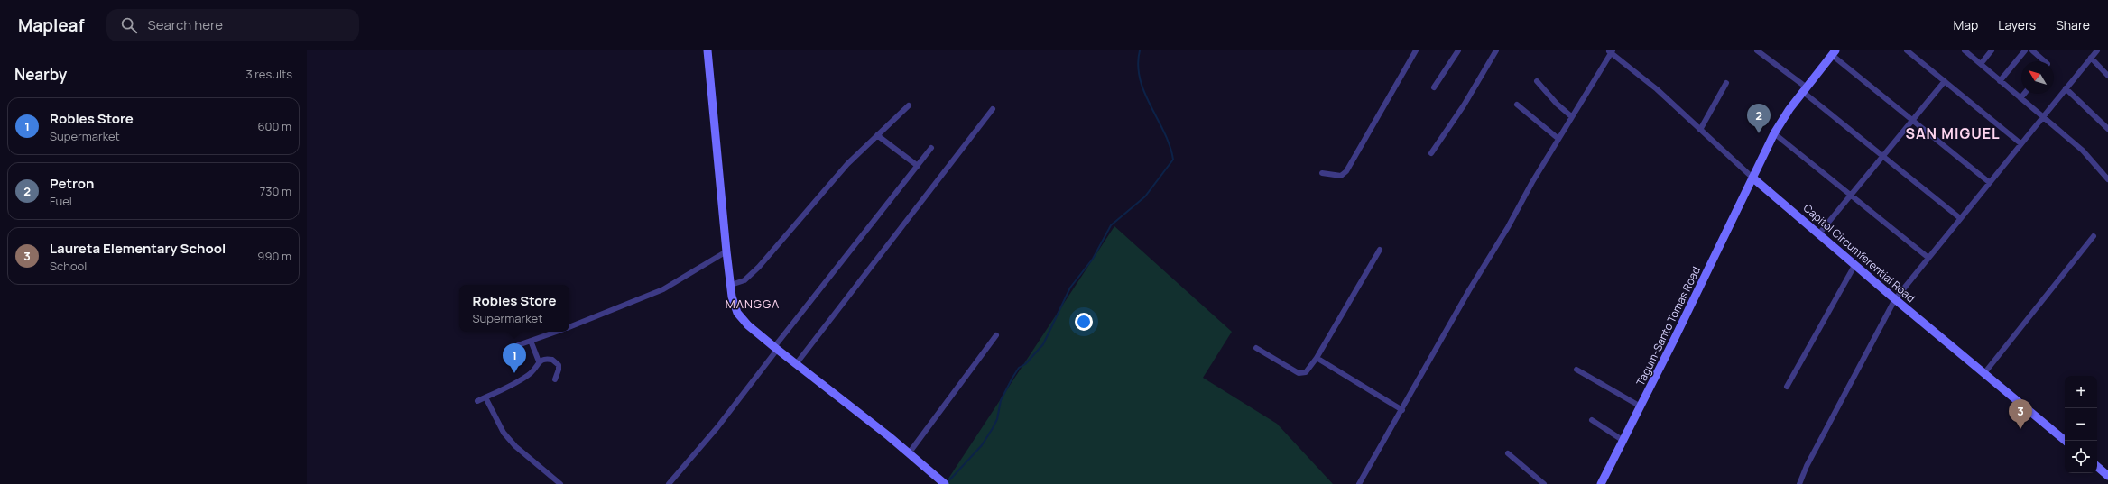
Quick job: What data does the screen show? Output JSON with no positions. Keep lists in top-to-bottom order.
{
  "streets": {
    "main road": ["Capitol Circumferential Road", "Tagum-Santo Tomas Road"]
  },
  "crossings": [
    ["Capitol Circumferential Road", "Tagum-Santo Tomas Road"]
  ],
  "districts": ["SAN MIGUEL", "MANGGA"],
  "north": "top left",
  "page": {
    "header": "Mapleaf",
    "search": "Search here",
    "nav": ["Map", "Layers", "Share"],
    "heading": ["Nearby", "3 results"],
    "list": [
      {
        "mark": "1",
        "name": "Robles Store",
        "note": "Supermarket",
        "value": "600 m"
      },
      {
        "mark": "2",
        "name": "Petron",
        "note": "Fuel",
        "value": "730 m"
      },
      {
        "mark": "3",
        "name": "Laureta Elementary School",
        "note": "School",
        "value": "990 m"
      }
    ],
    "pins": ["2", "1", "3"],
    "popup": ["Robles Store", "Supermarket"],
    "map_buttons": ["+", "−"]
  }
}
